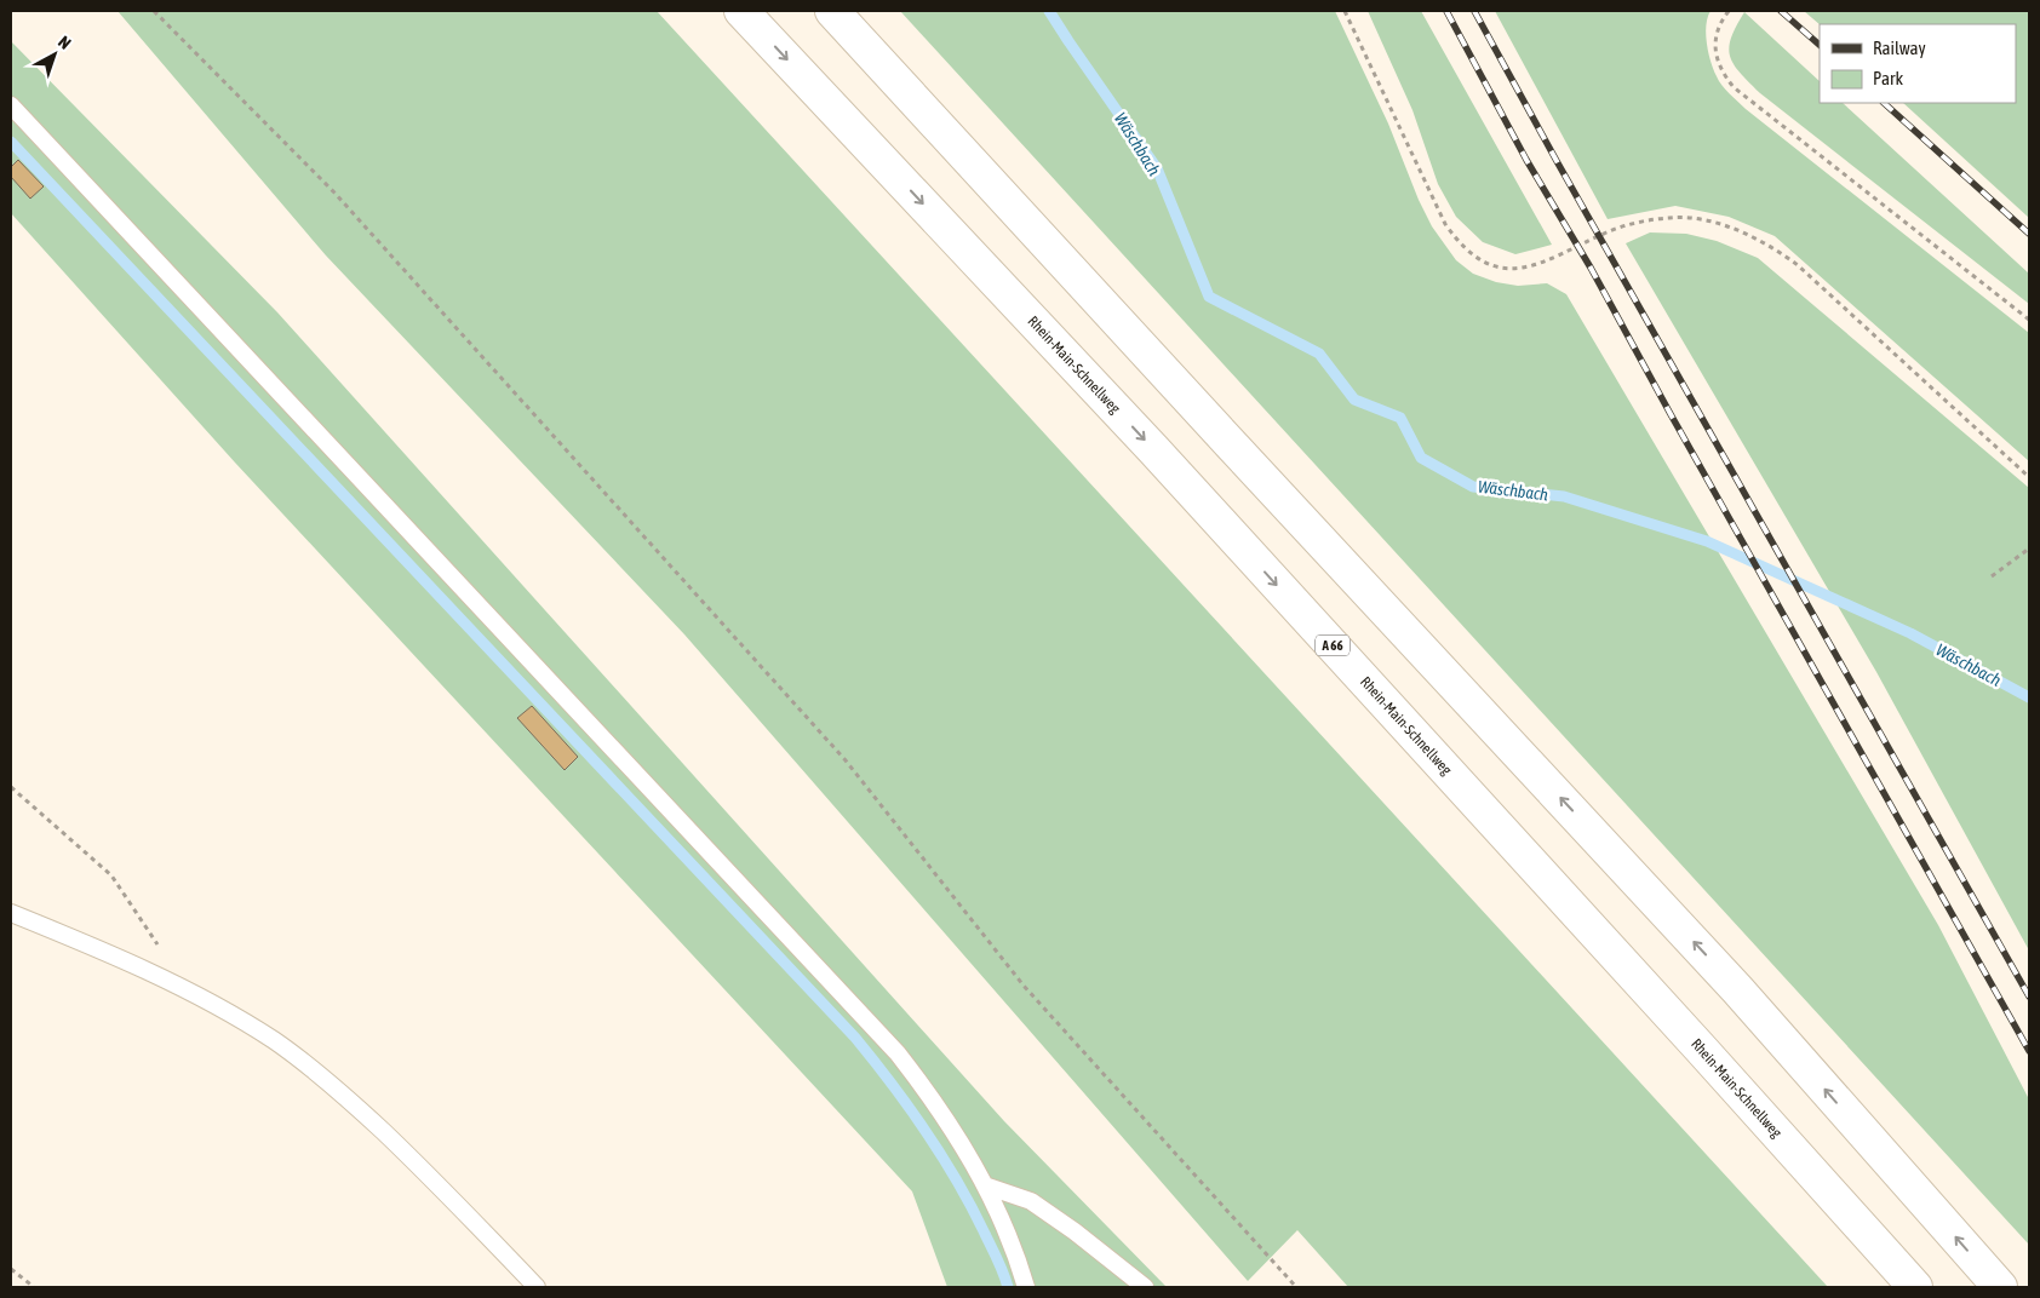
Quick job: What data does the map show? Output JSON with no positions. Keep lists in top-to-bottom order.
{
  "streets": {
    "highway": ["Rhein-Main-Schnellweg", "A 66"]
  },
  "water": ["Wäschbach"],
  "legend": ["Railway", "Park"],
  "north": "top right"
}
